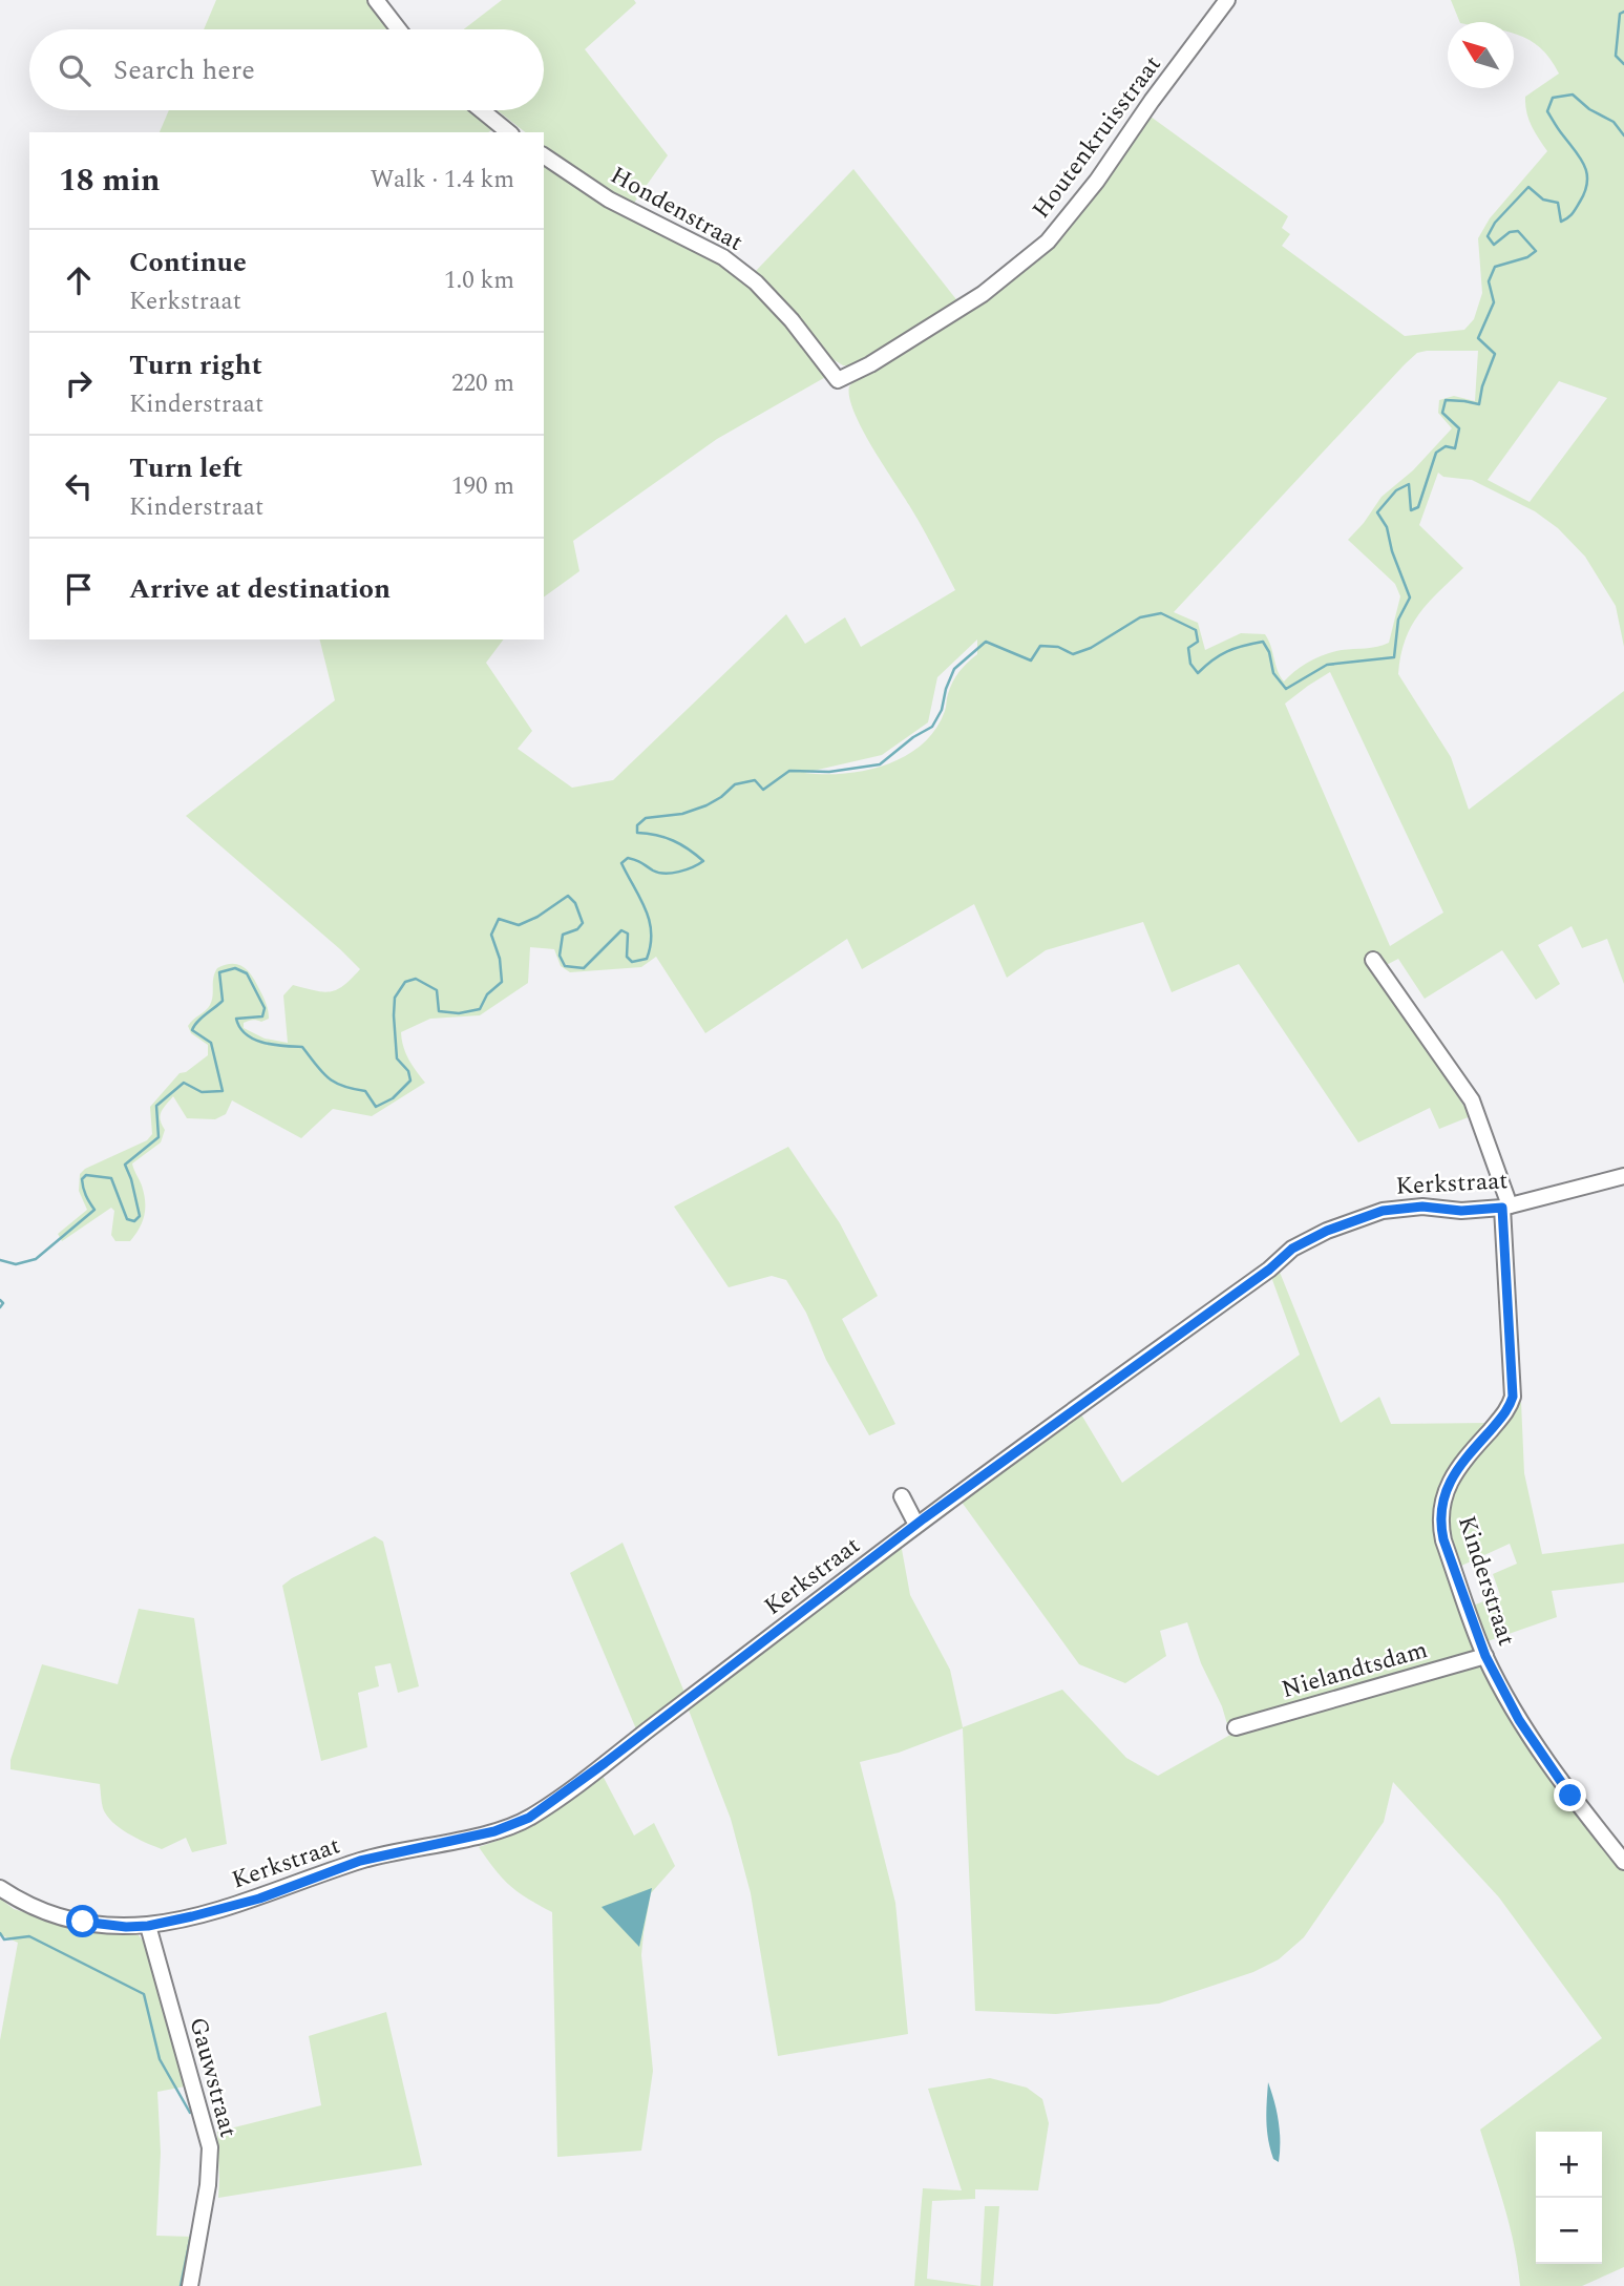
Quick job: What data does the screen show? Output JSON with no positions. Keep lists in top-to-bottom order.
{
  "streets": {
    "street": [
      "Houtenkruisstraat",
      "Hondenstraat",
      "Kerkstraat",
      "Kinderstraat",
      "Nielandtsdam",
      "Gauwstraat"
    ]
  },
  "crossings": [
    ["Houtenkruisstraat", "Hondenstraat"],
    ["Kerkstraat", "Kinderstraat"],
    ["Kerkstraat", "Gauwstraat"],
    ["Kinderstraat", "Nielandtsdam"]
  ],
  "north": "top left",
  "page": {
    "search": "Search here",
    "heading": ["18 min", "Walk · 1.4 km"],
    "list": [
      ["Continue", "Kerkstraat", "1.0 km"],
      ["Turn right", "Kinderstraat", "220 m"],
      ["Turn left", "Kinderstraat", "190 m"],
      "Arrive at destination"
    ],
    "map_buttons": ["+", "−"]
  }
}
